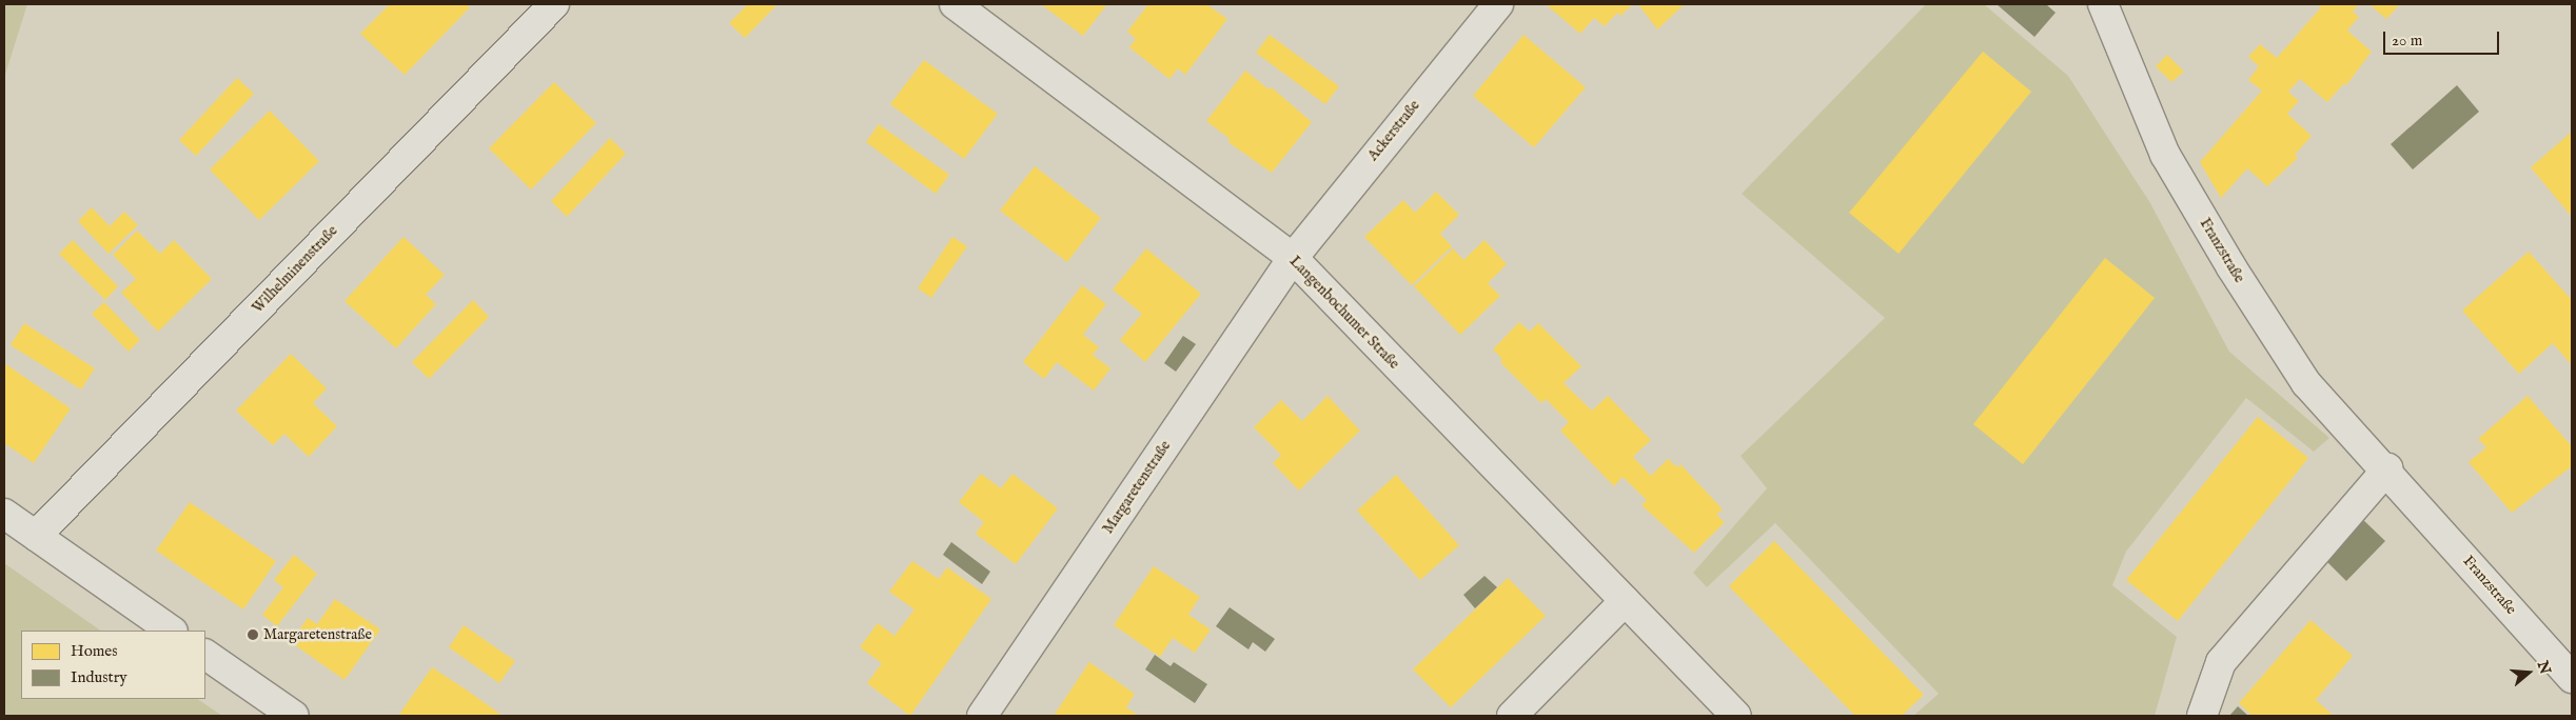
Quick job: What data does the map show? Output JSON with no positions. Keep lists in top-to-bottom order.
{
  "streets": {
    "street": [
      "Ackerstraße",
      "Franzstraße",
      "Wilhelminenstraße",
      "Langenbochumer Straße",
      "Margaretenstraße"
    ]
  },
  "crossings": [
    ["Ackerstraße", "Langenbochumer Straße"],
    ["Ackerstraße", "Margaretenstraße"],
    ["Langenbochumer Straße", "Margaretenstraße"]
  ],
  "places": ["Margaretenstraße"],
  "legend": ["Homes", "Industry"],
  "scale_bar": "20 m",
  "north": "right"
}
